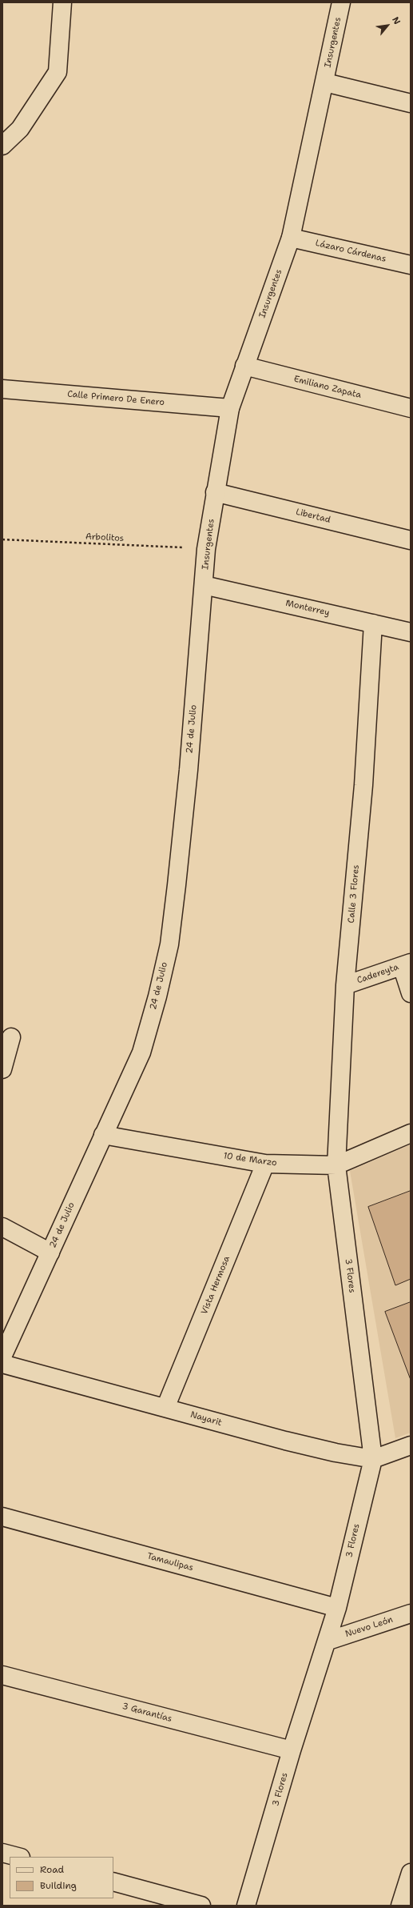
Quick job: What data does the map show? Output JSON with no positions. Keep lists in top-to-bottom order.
{
  "streets": {
    "street": [
      "Insurgentes",
      "Lázaro Cárdenas",
      "Emiliano Zapata",
      "Calle Primero De Enero",
      "Libertad",
      "Monterrey",
      "24 de Julio",
      "Calle 3 Flores",
      "Cadereyta",
      "10 de Marzo",
      "3 Flores",
      "Vista Hermosa",
      "Nayarit",
      "Tamaulipas",
      "Nuevo León",
      "3 Garantías"
    ],
    "path": ["Arbolitos"]
  },
  "crossings": [
    ["Insurgentes", "Lázaro Cárdenas"],
    ["Insurgentes", "Emiliano Zapata"],
    ["Insurgentes", "Calle Primero De Enero"],
    ["Insurgentes", "Libertad"],
    ["Insurgentes", "Arbolitos"],
    ["Insurgentes", "Monterrey"],
    ["Insurgentes", "24 de Julio"],
    ["Monterrey", "24 de Julio"],
    ["Monterrey", "Calle 3 Flores"],
    ["24 de Julio", "10 de Marzo"],
    ["Calle 3 Flores", "Cadereyta"],
    ["Calle 3 Flores", "10 de Marzo"],
    ["Calle 3 Flores", "3 Flores"],
    ["10 de Marzo", "3 Flores"],
    ["10 de Marzo", "Vista Hermosa"],
    ["3 Flores", "Nayarit"],
    ["3 Flores", "Tamaulipas"],
    ["3 Flores", "Nuevo León"],
    ["3 Flores", "3 Garantías"],
    ["Vista Hermosa", "Nayarit"]
  ],
  "legend": ["Road", "Building"],
  "north": "top right"
}
